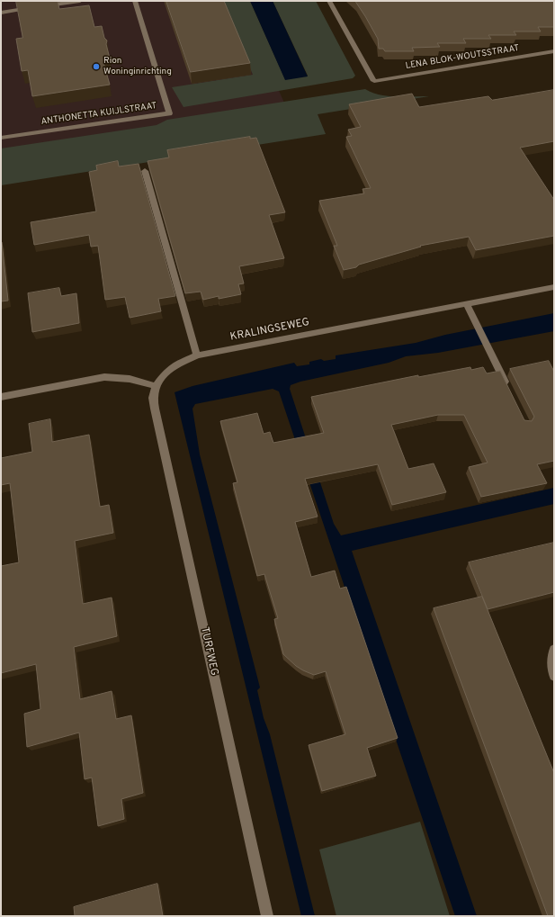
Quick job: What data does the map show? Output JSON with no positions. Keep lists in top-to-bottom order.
{
  "streets": {
    "street": [
      "LENA BLOK-WOUTSSTRAAT",
      "ANTHONETTA KUIJLSTRAAT",
      "KRALINGSEWEG",
      "TURFWEG"
    ]
  },
  "crossings": [
    ["KRALINGSEWEG", "TURFWEG"]
  ],
  "places": ["Rion Woninginrichting"]
}
